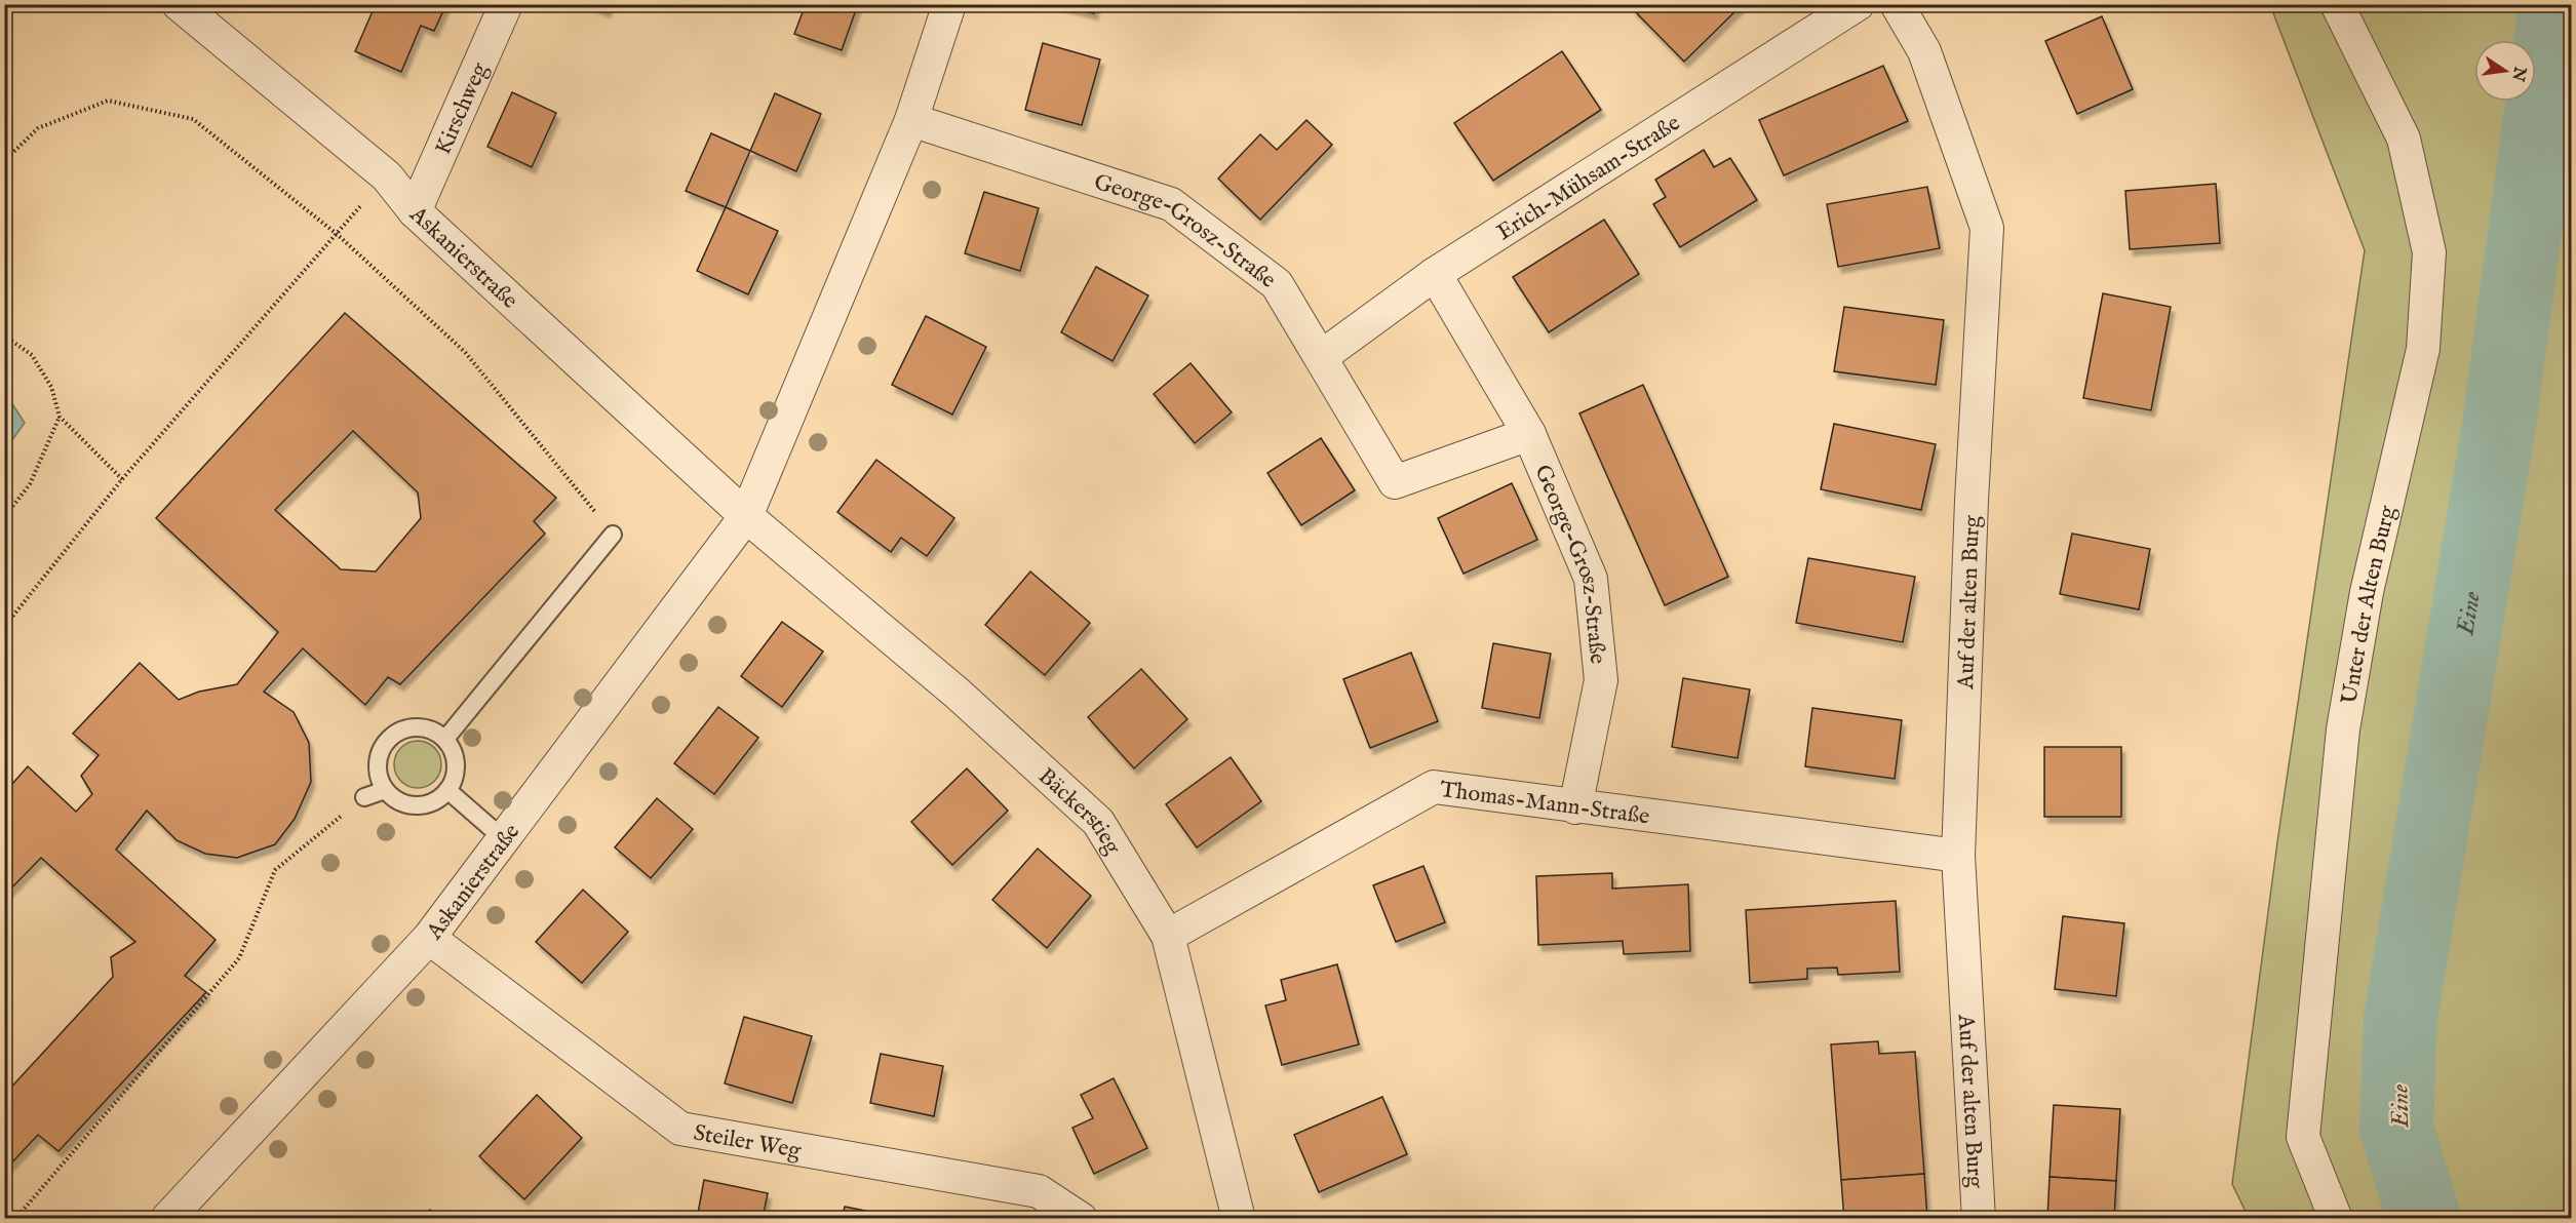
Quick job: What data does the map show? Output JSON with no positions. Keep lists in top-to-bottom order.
{
  "streets": {
    "street": [
      "Kirschweg",
      "Erich-Mühsam-Straße",
      "George-Grosz-Straße",
      "Askanierstraße",
      "Auf der alten Burg",
      "Unter der Alten Burg",
      "Thomas-Mann-Straße",
      "Bäckerstieg",
      "Steiler Weg"
    ]
  },
  "crossings": [
    ["Kirschweg", "Askanierstraße"],
    ["Erich-Mühsam-Straße", "George-Grosz-Straße"],
    ["George-Grosz-Straße", "Askanierstraße"],
    ["George-Grosz-Straße", "Thomas-Mann-Straße"],
    ["Askanierstraße", "Bäckerstieg"],
    ["Askanierstraße", "Steiler Weg"],
    ["Auf der alten Burg", "Thomas-Mann-Straße"],
    ["Thomas-Mann-Straße", "Bäckerstieg"]
  ],
  "water": ["Eine"],
  "north": "right"
}
